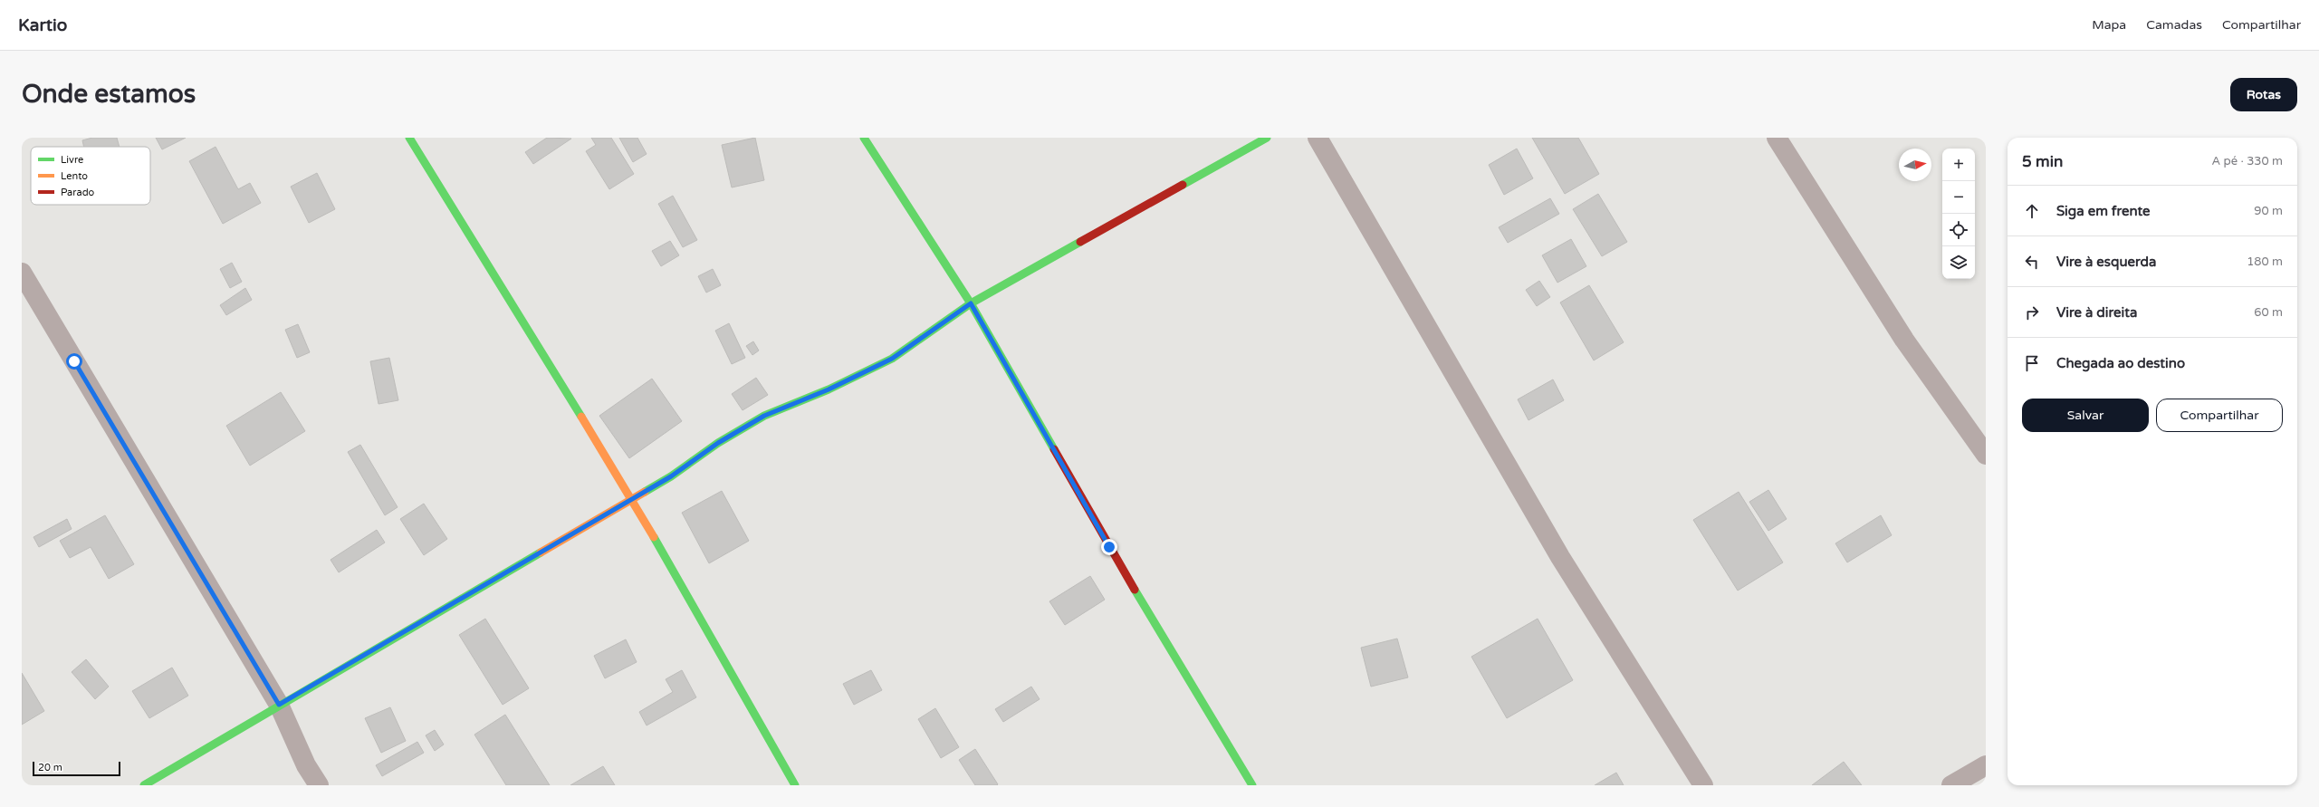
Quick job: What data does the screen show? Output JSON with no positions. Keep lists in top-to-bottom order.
{
  "legend": ["Livre", "Lento", "Parado"],
  "scale_bar": "20 m",
  "north": "right",
  "page": {
    "header": "Kartio",
    "nav": ["Mapa", "Camadas", "Compartilhar"],
    "buttons": [
      "Rotas",
      ["Salvar", "Compartilhar"]
    ],
    "title": "Onde estamos",
    "heading": ["5 min", "A pé · 330 m"],
    "map_buttons": ["+", "−"],
    "list": [
      ["Siga em frente", "90 m"],
      ["Vire à esquerda", "180 m"],
      ["Vire à direita", "60 m"],
      "Chegada ao destino"
    ],
    "scale": "20 m"
  }
}
